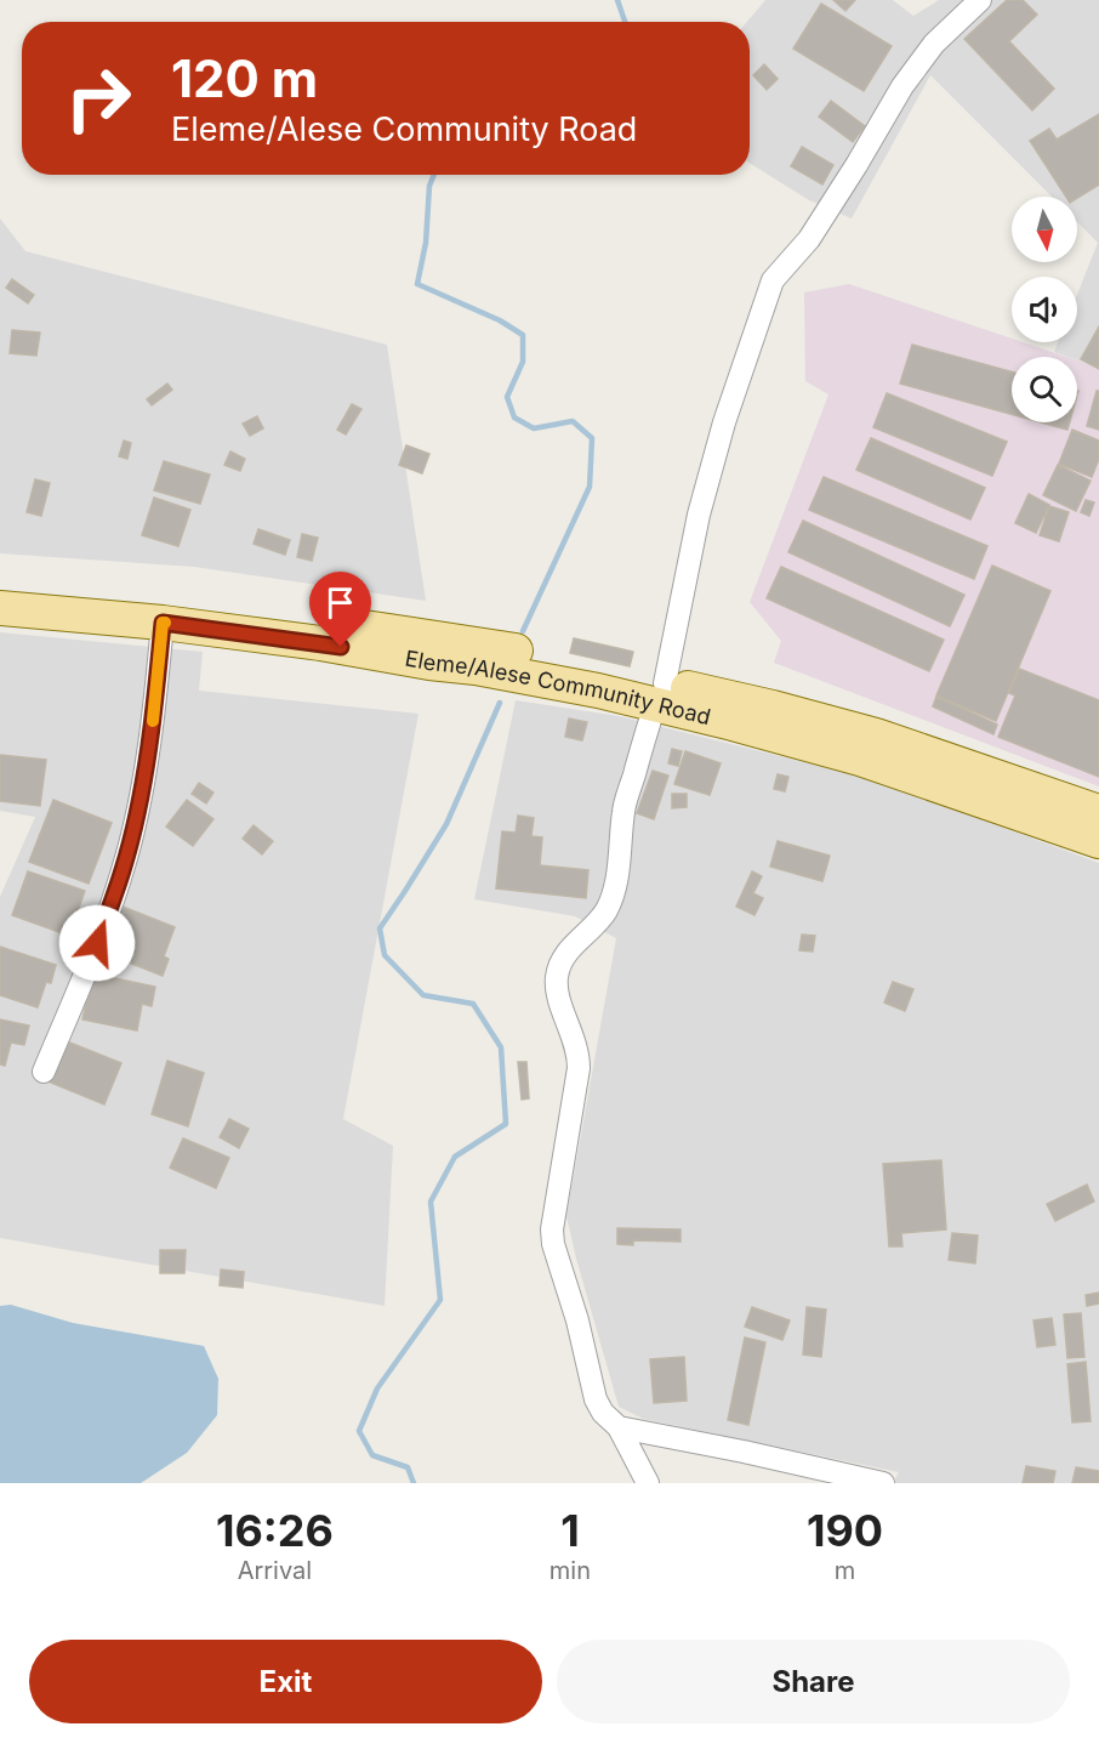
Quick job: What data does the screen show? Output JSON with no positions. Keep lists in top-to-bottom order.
{
  "streets": {
    "main road": ["Eleme/Alese Community Road"]
  },
  "north": "bottom",
  "page": {
    "turn": ["120 m", "Eleme/Alese Community Road"],
    "eta": [
      "16:26",
      "Arrival",
      "1",
      "min",
      "190",
      "m"
    ],
    "buttons": ["Exit", "Share"]
  }
}
